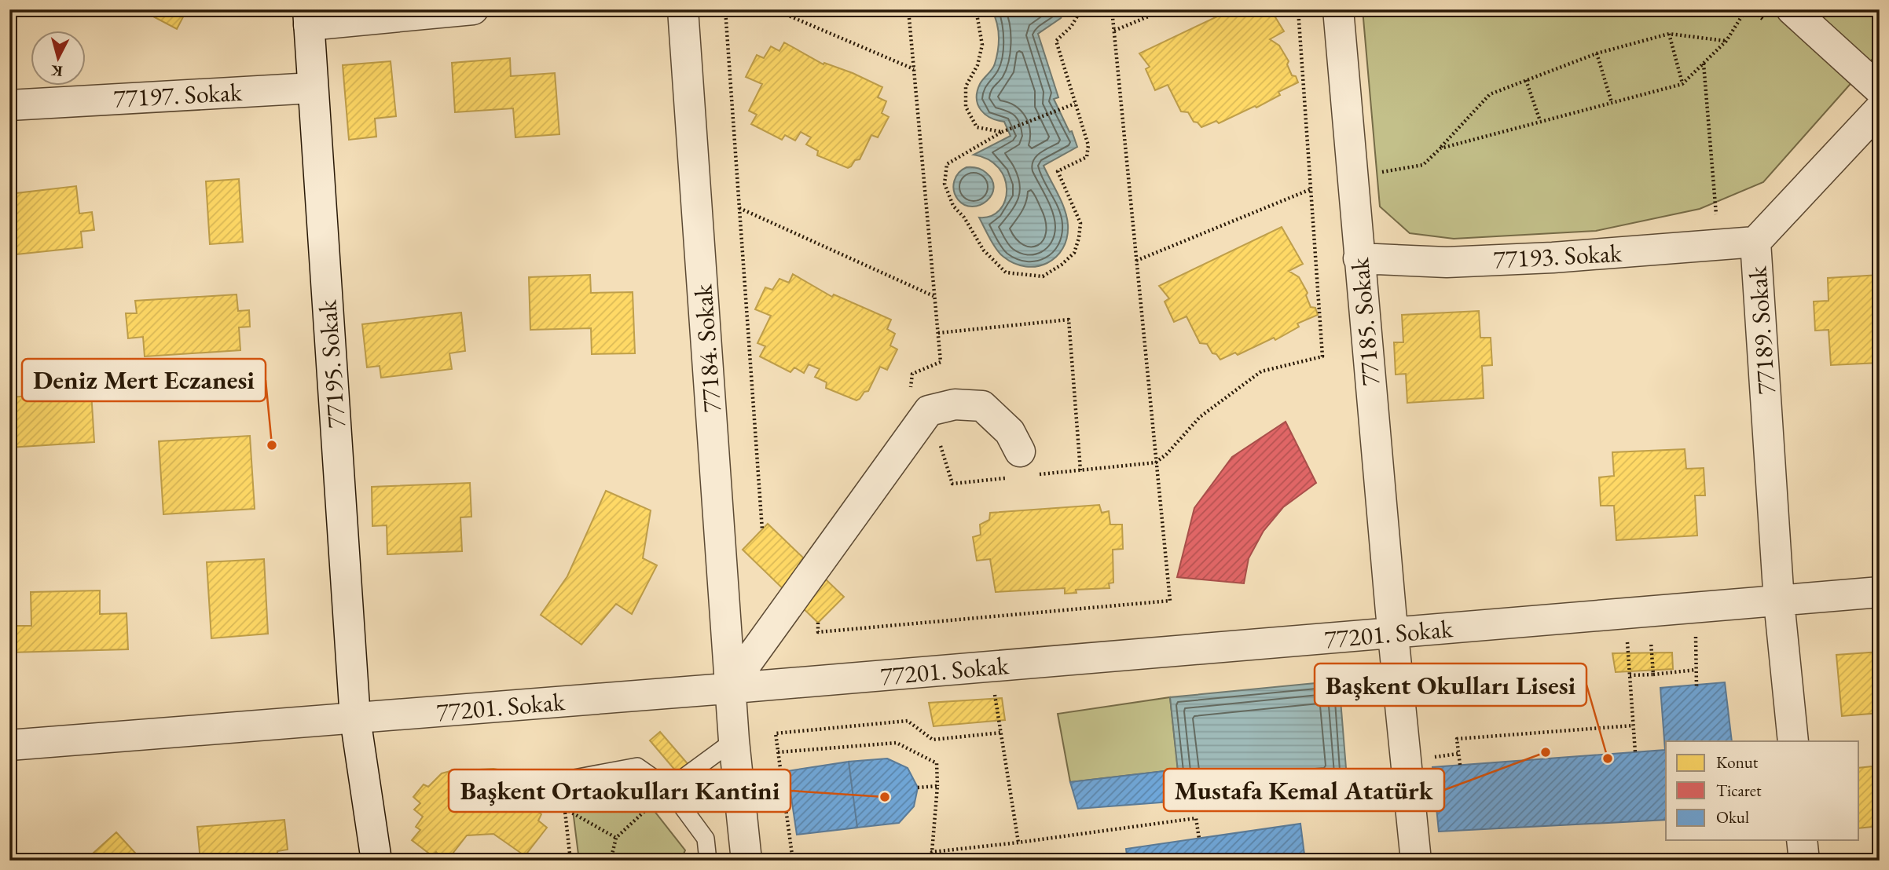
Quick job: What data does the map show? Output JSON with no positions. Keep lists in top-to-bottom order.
{
  "streets": {
    "street": [
      "77197. Sokak",
      "77193. Sokak",
      "77185. Sokak",
      "77189. Sokak",
      "77184. Sokak",
      "77195. Sokak",
      "77201. Sokak"
    ]
  },
  "crossings": [
    ["77197. Sokak", "77195. Sokak"],
    ["77193. Sokak", "77185. Sokak"],
    ["77193. Sokak", "77189. Sokak"],
    ["77185. Sokak", "77201. Sokak"],
    ["77189. Sokak", "77201. Sokak"],
    ["77184. Sokak", "77201. Sokak"],
    ["77195. Sokak", "77201. Sokak"]
  ],
  "places": [
    "Deniz Mert Eczanesi",
    "Mustafa Kemal Atatürk",
    "Başkent Okulları Lisesi",
    "Başkent Ortaokulları Kantini"
  ],
  "legend": ["Konut", "Ticaret", "Okul"],
  "north": "bottom"
}
